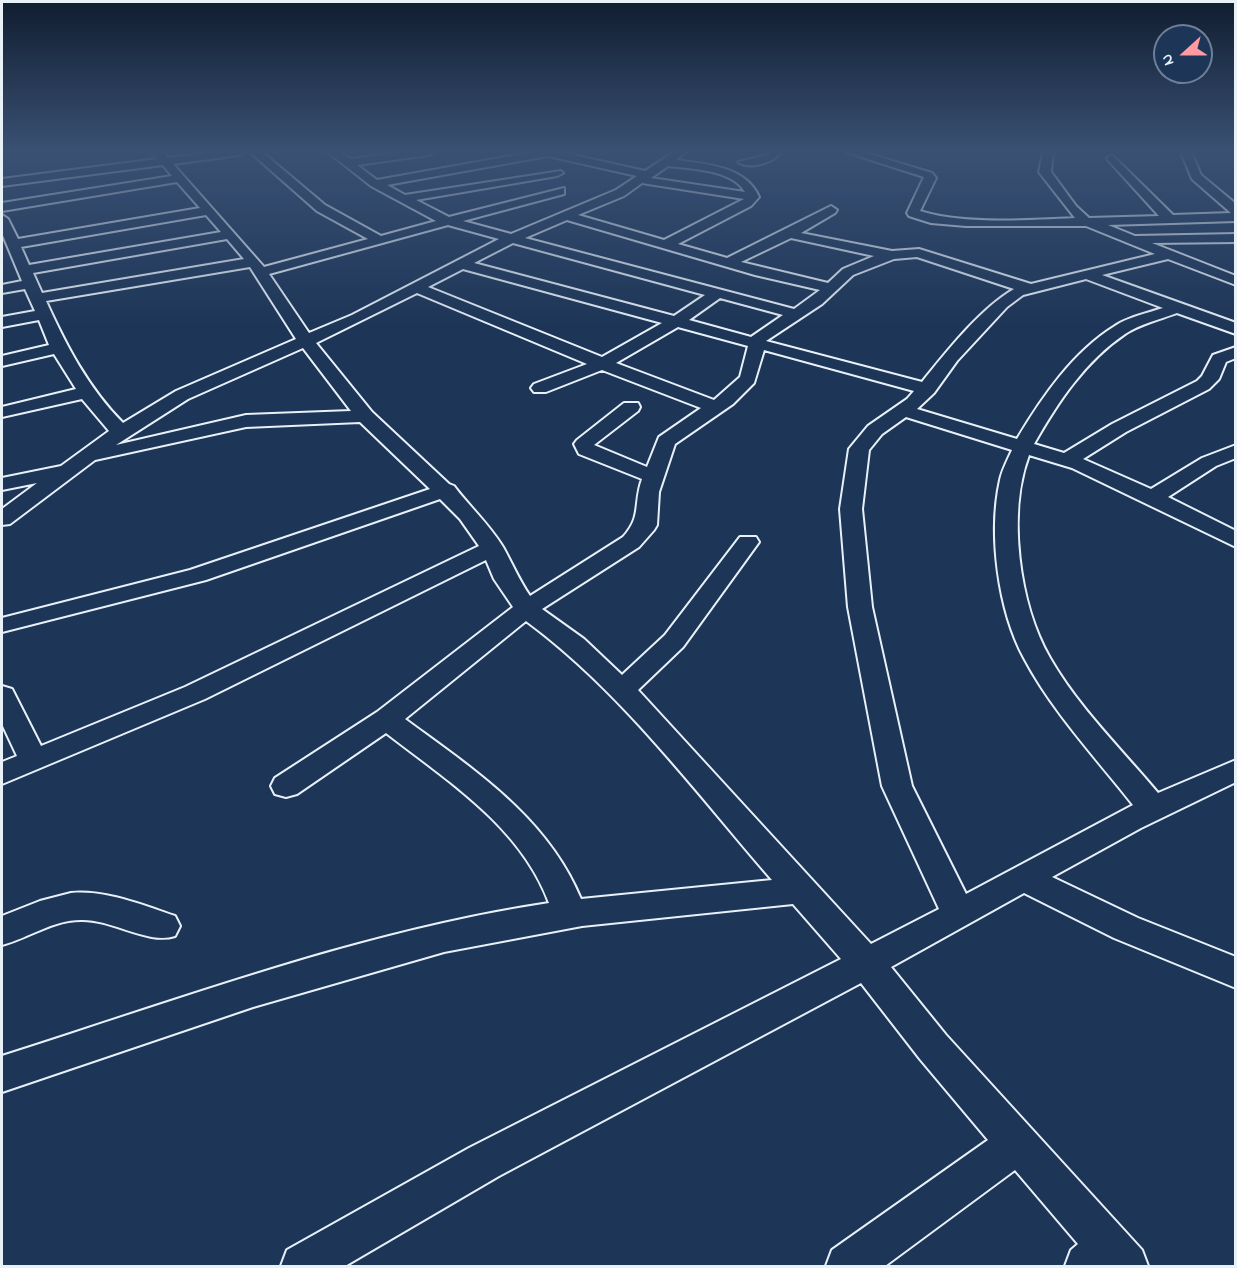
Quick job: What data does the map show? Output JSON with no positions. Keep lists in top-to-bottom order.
{
  "north": "left"
}
